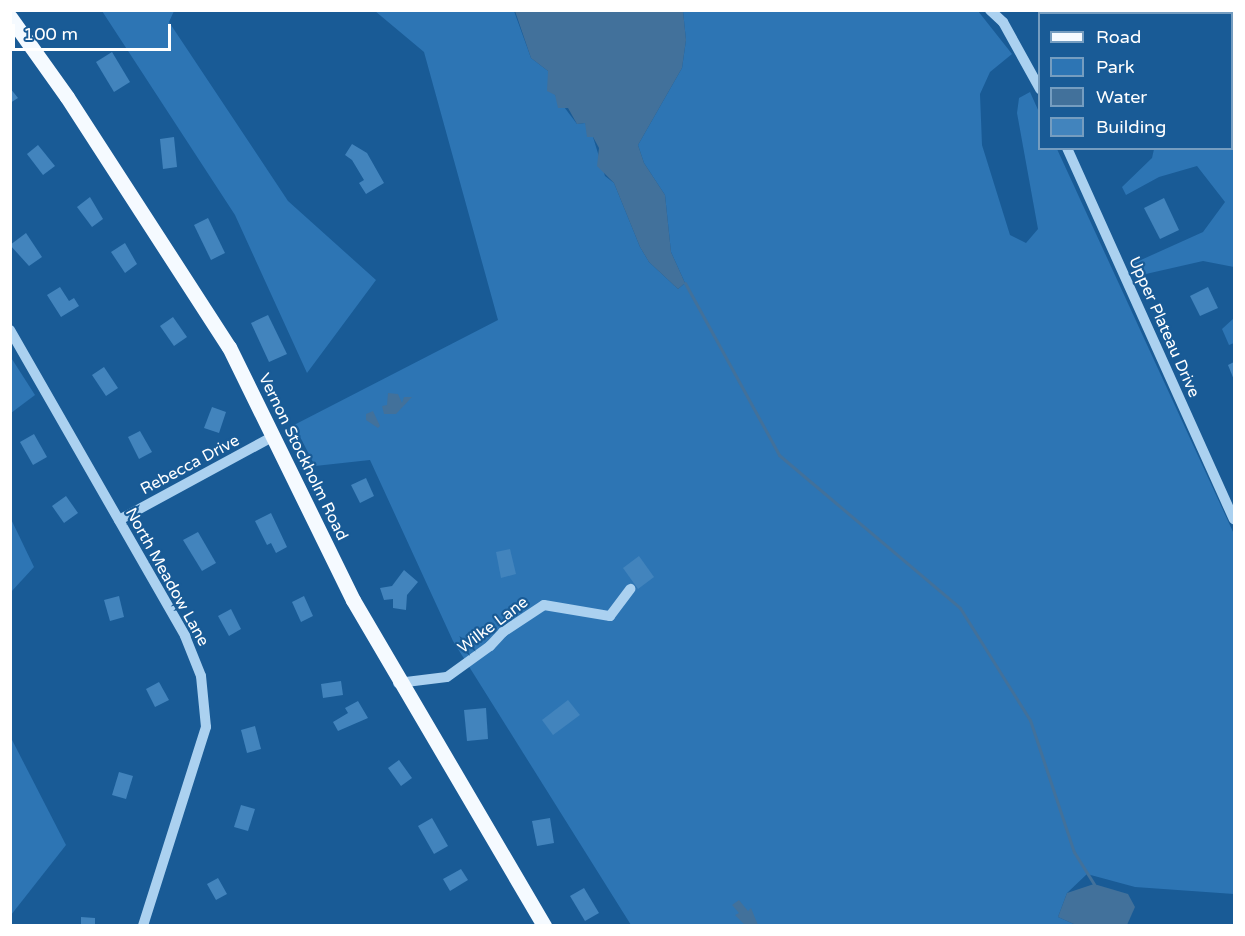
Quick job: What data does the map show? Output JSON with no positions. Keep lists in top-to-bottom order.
{
  "streets": {
    "main road": ["Vernon Stockholm Road"],
    "street": [
      "Upper Plateau Drive",
      "Rebecca Drive",
      "North Meadow Lane",
      "Wilke Lane"
    ]
  },
  "crossings": [
    ["Vernon Stockholm Road", "Rebecca Drive"],
    ["Vernon Stockholm Road", "Wilke Lane"],
    ["Rebecca Drive", "North Meadow Lane"]
  ],
  "legend": [
    "Road",
    "Park",
    "Water",
    "Building"
  ],
  "scale_bar": "100 m"
}
